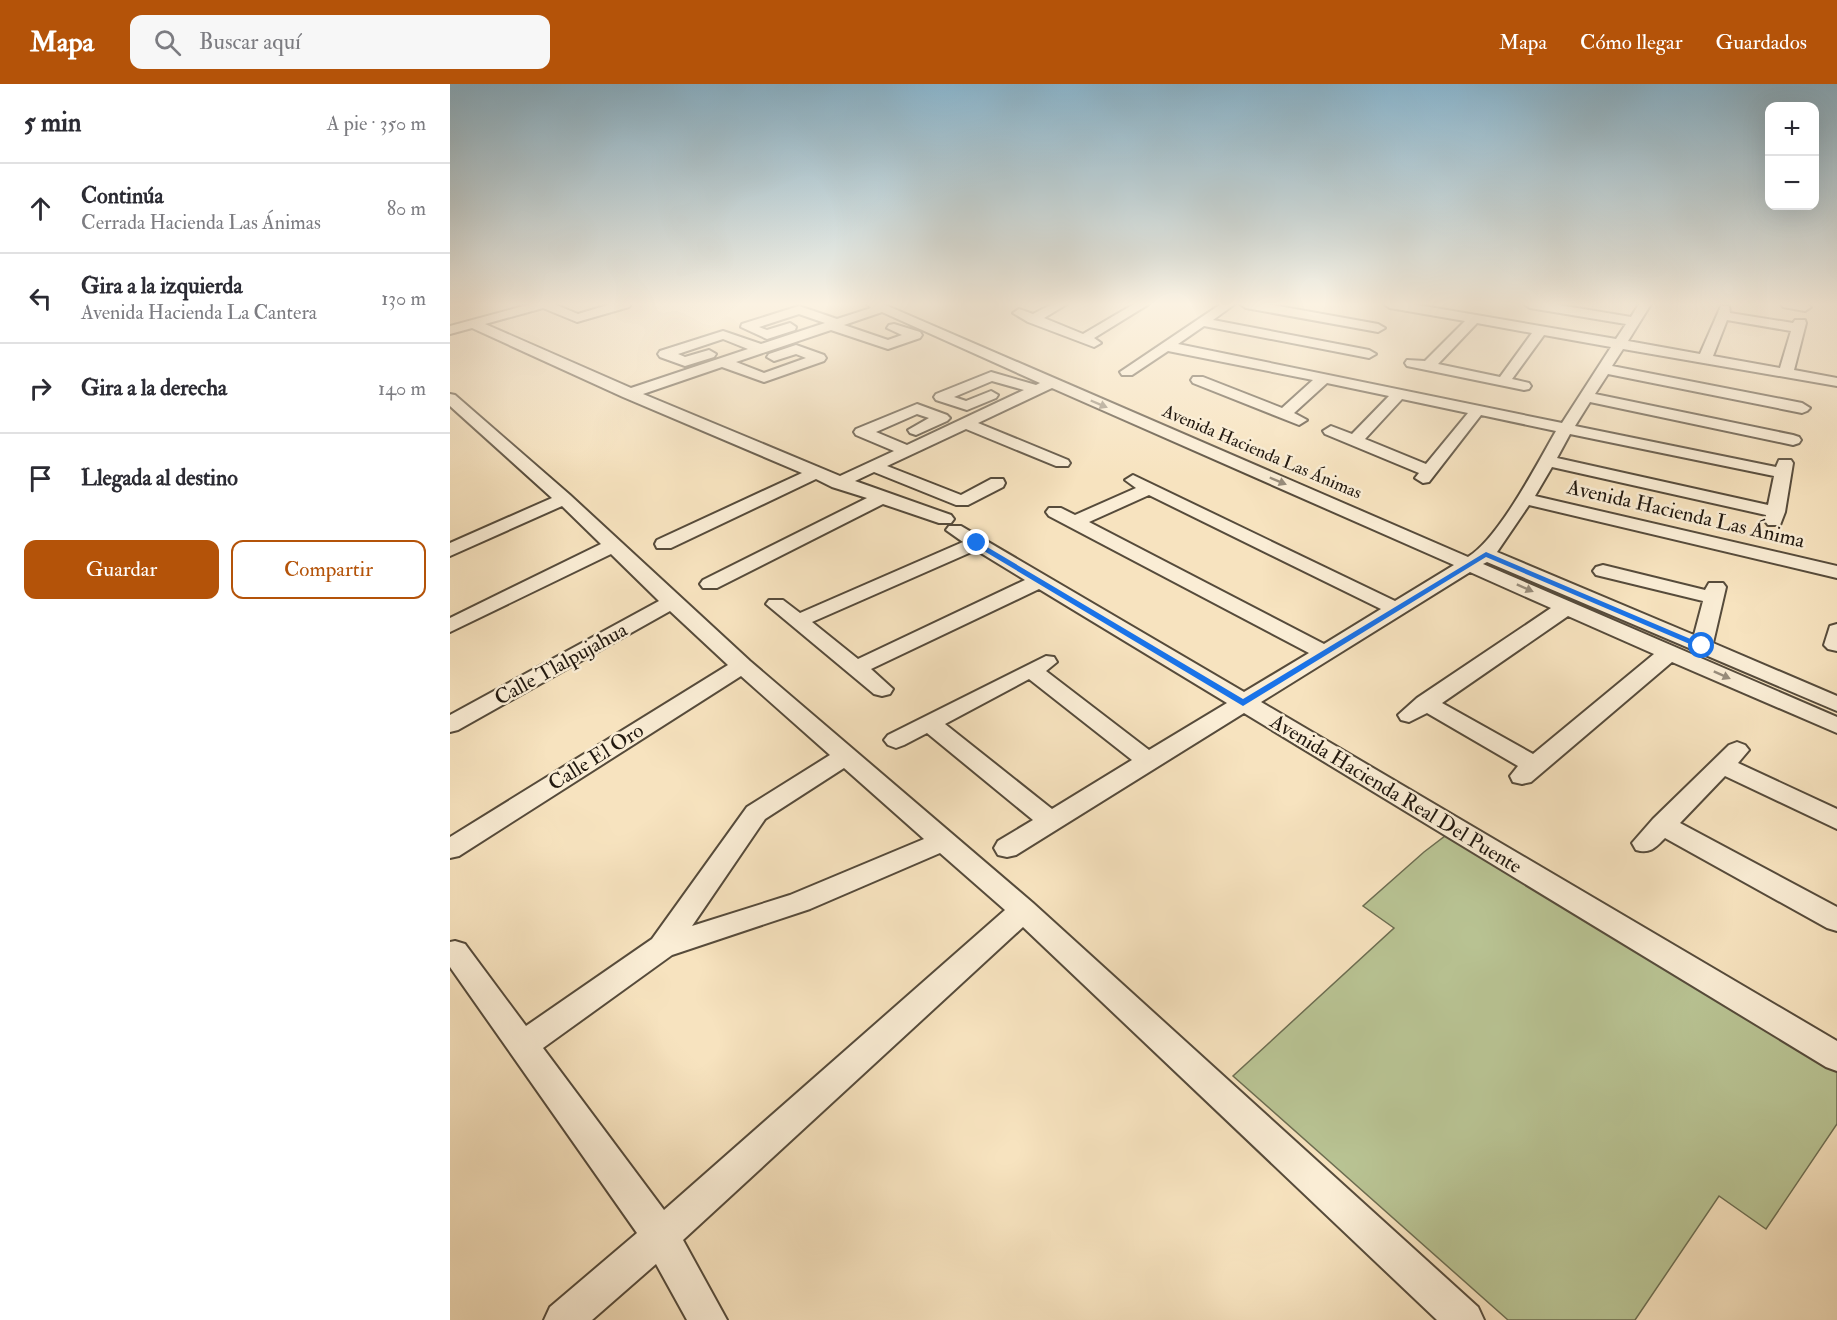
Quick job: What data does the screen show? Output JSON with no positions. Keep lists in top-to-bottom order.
{
  "streets": {
    "street": [
      "Avenida Hacienda Las Ánimas",
      "Avenida Hacienda Las Ánima",
      "Calle Tlalpujahua",
      "Calle El Oro",
      "Avenida Hacienda Real Del Puente"
    ]
  },
  "page": {
    "header": "Mapa",
    "search": "Buscar aquí",
    "nav": ["Mapa", "Cómo llegar", "Guardados"],
    "heading": ["5 min", "A pie · 350 m"],
    "map_buttons": ["+", "−"],
    "list": [
      ["Continúa", "Cerrada Hacienda Las Ánimas", "80 m"],
      ["Gira a la izquierda", "Avenida Hacienda La Cantera", "130 m"],
      ["Gira a la derecha", "140 m"],
      "Llegada al destino"
    ],
    "buttons": ["Guardar", "Compartir"]
  }
}
